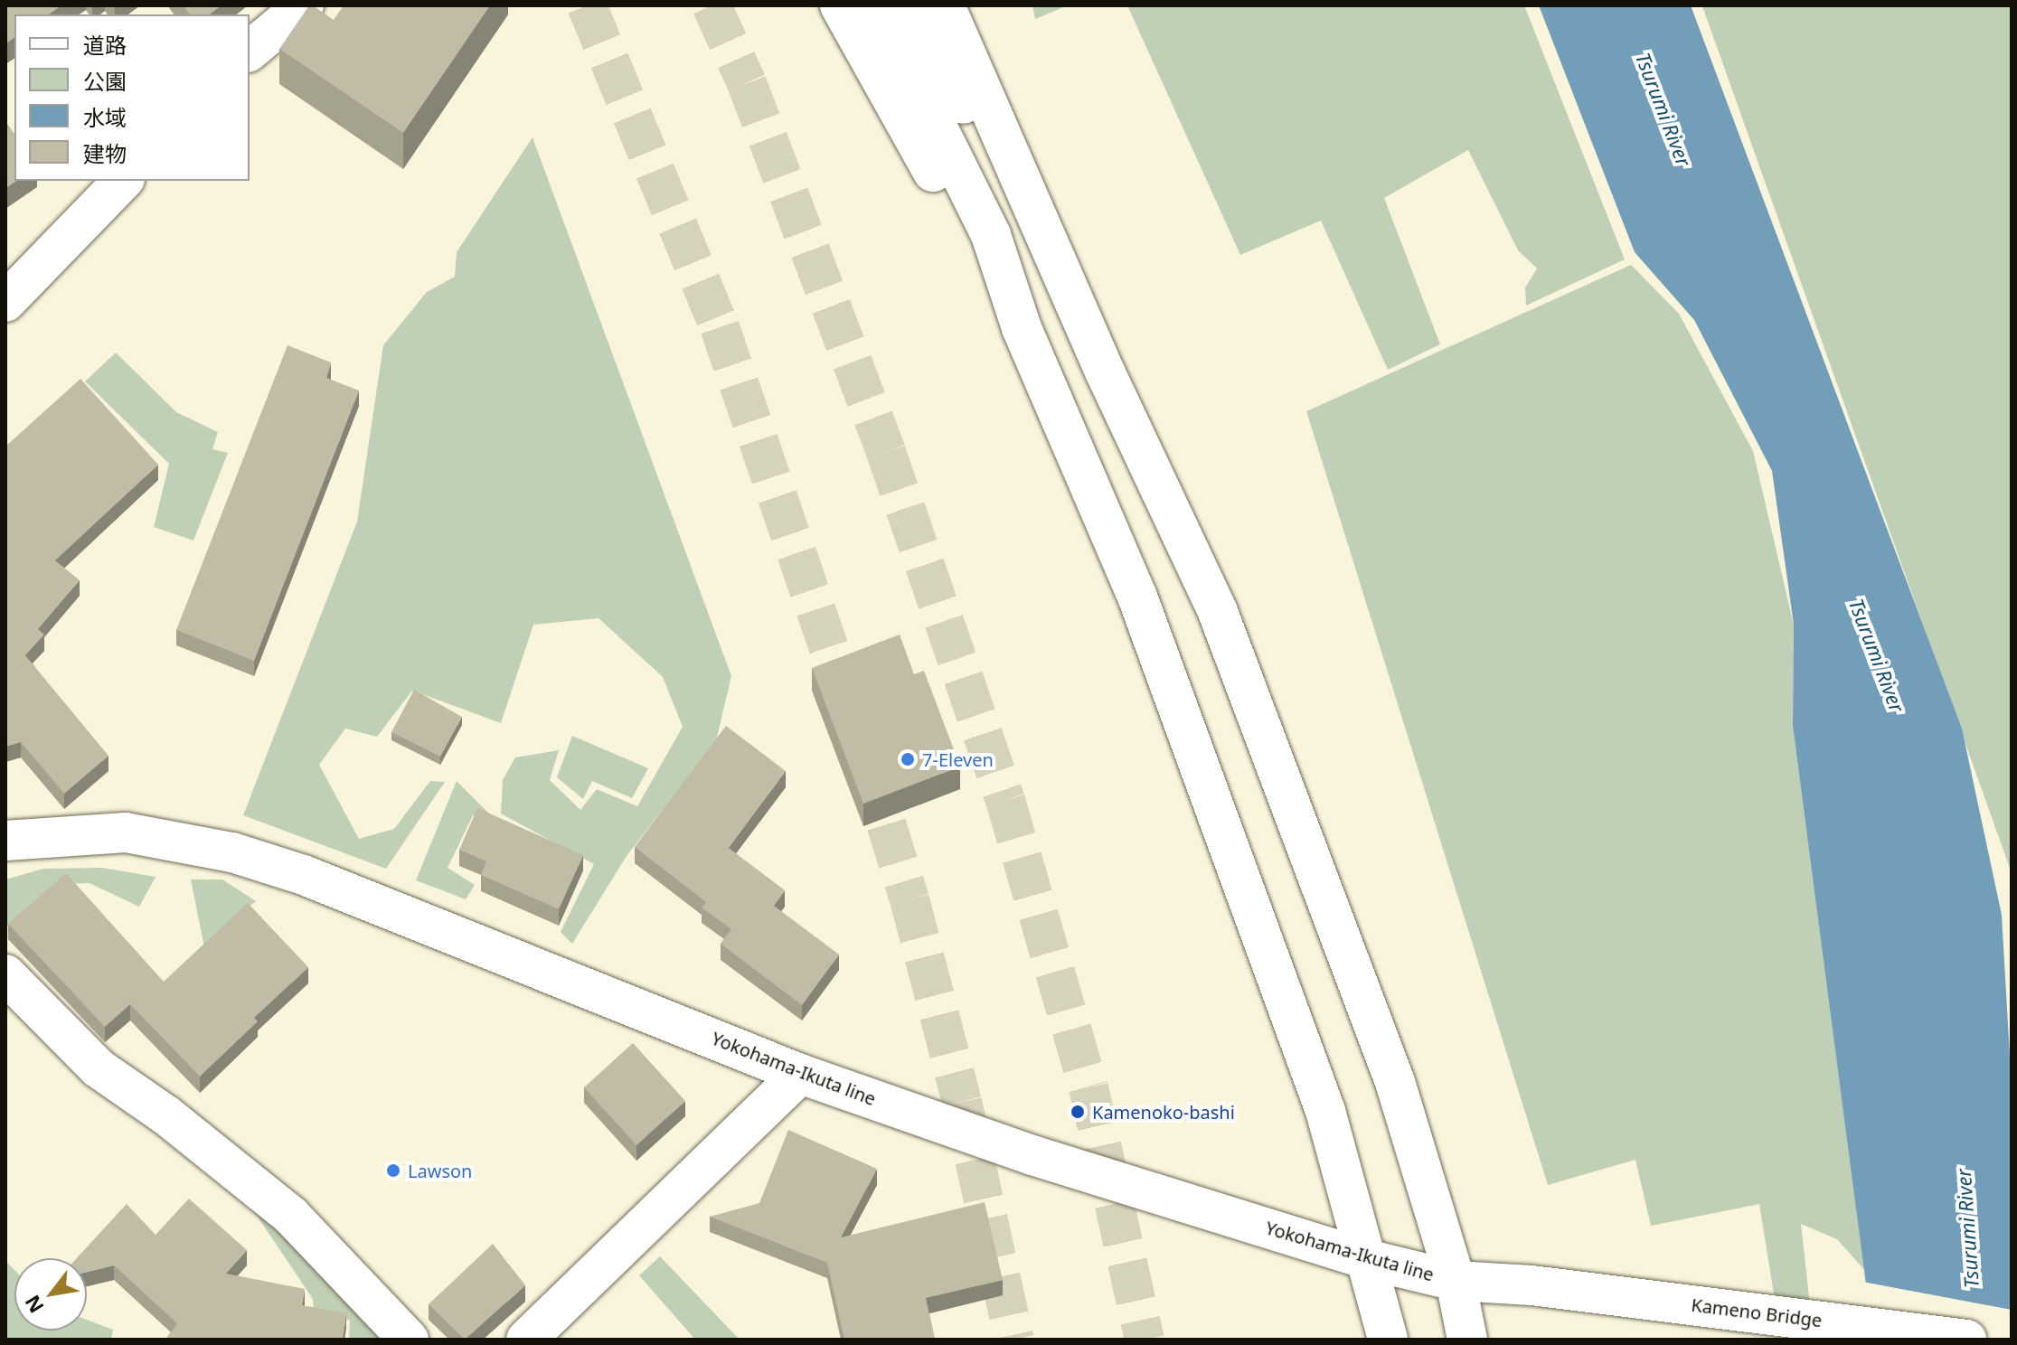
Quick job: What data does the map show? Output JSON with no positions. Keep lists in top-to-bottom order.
{
  "streets": {
    "street": ["Yokohama-Ikuta line", "Kameno Bridge"]
  },
  "crossings": [
    ["Yokohama-Ikuta line", "Kameno Bridge"]
  ],
  "water": ["Tsurumi River"],
  "places": ["7-Eleven", "Kamenoko-bashi", "Lawson"],
  "legend": [
    "道路",
    "公園",
    "水域",
    "建物"
  ],
  "north": "bottom left"
}
